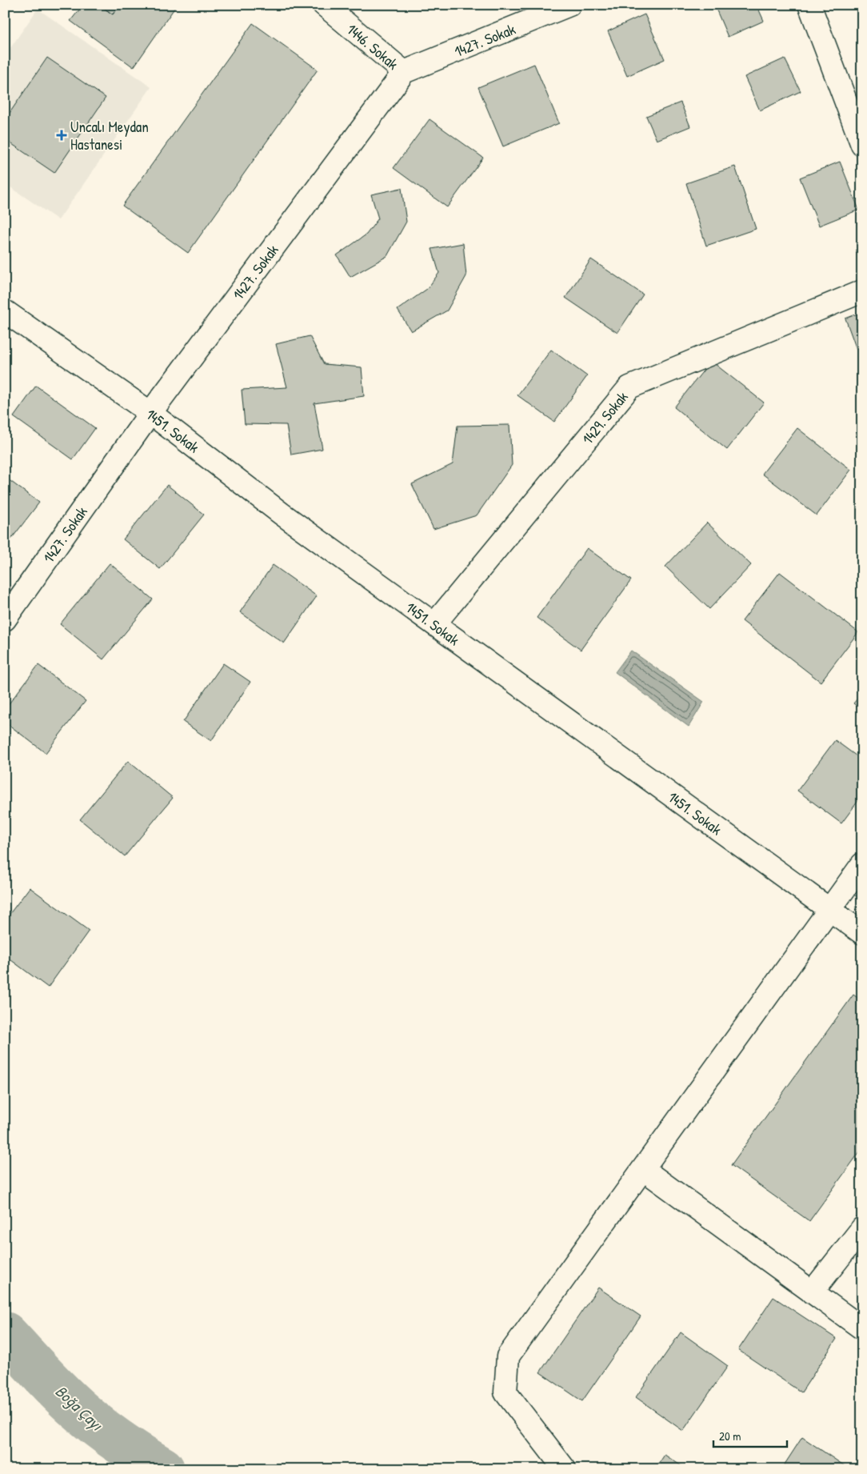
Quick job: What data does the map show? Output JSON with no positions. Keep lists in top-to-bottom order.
{
  "streets": {
    "street": [
      "1427. Sokak",
      "1446. Sokak",
      "1429. Sokak",
      "1451. Sokak"
    ]
  },
  "crossings": [
    ["1427. Sokak", "1446. Sokak"],
    ["1427. Sokak", "1451. Sokak"],
    ["1429. Sokak", "1451. Sokak"]
  ],
  "water": ["Boğa Çayı"],
  "places": {
    "health": ["Uncalı Meydan Hastanesi"]
  },
  "scale_bar": "20 m"
}
